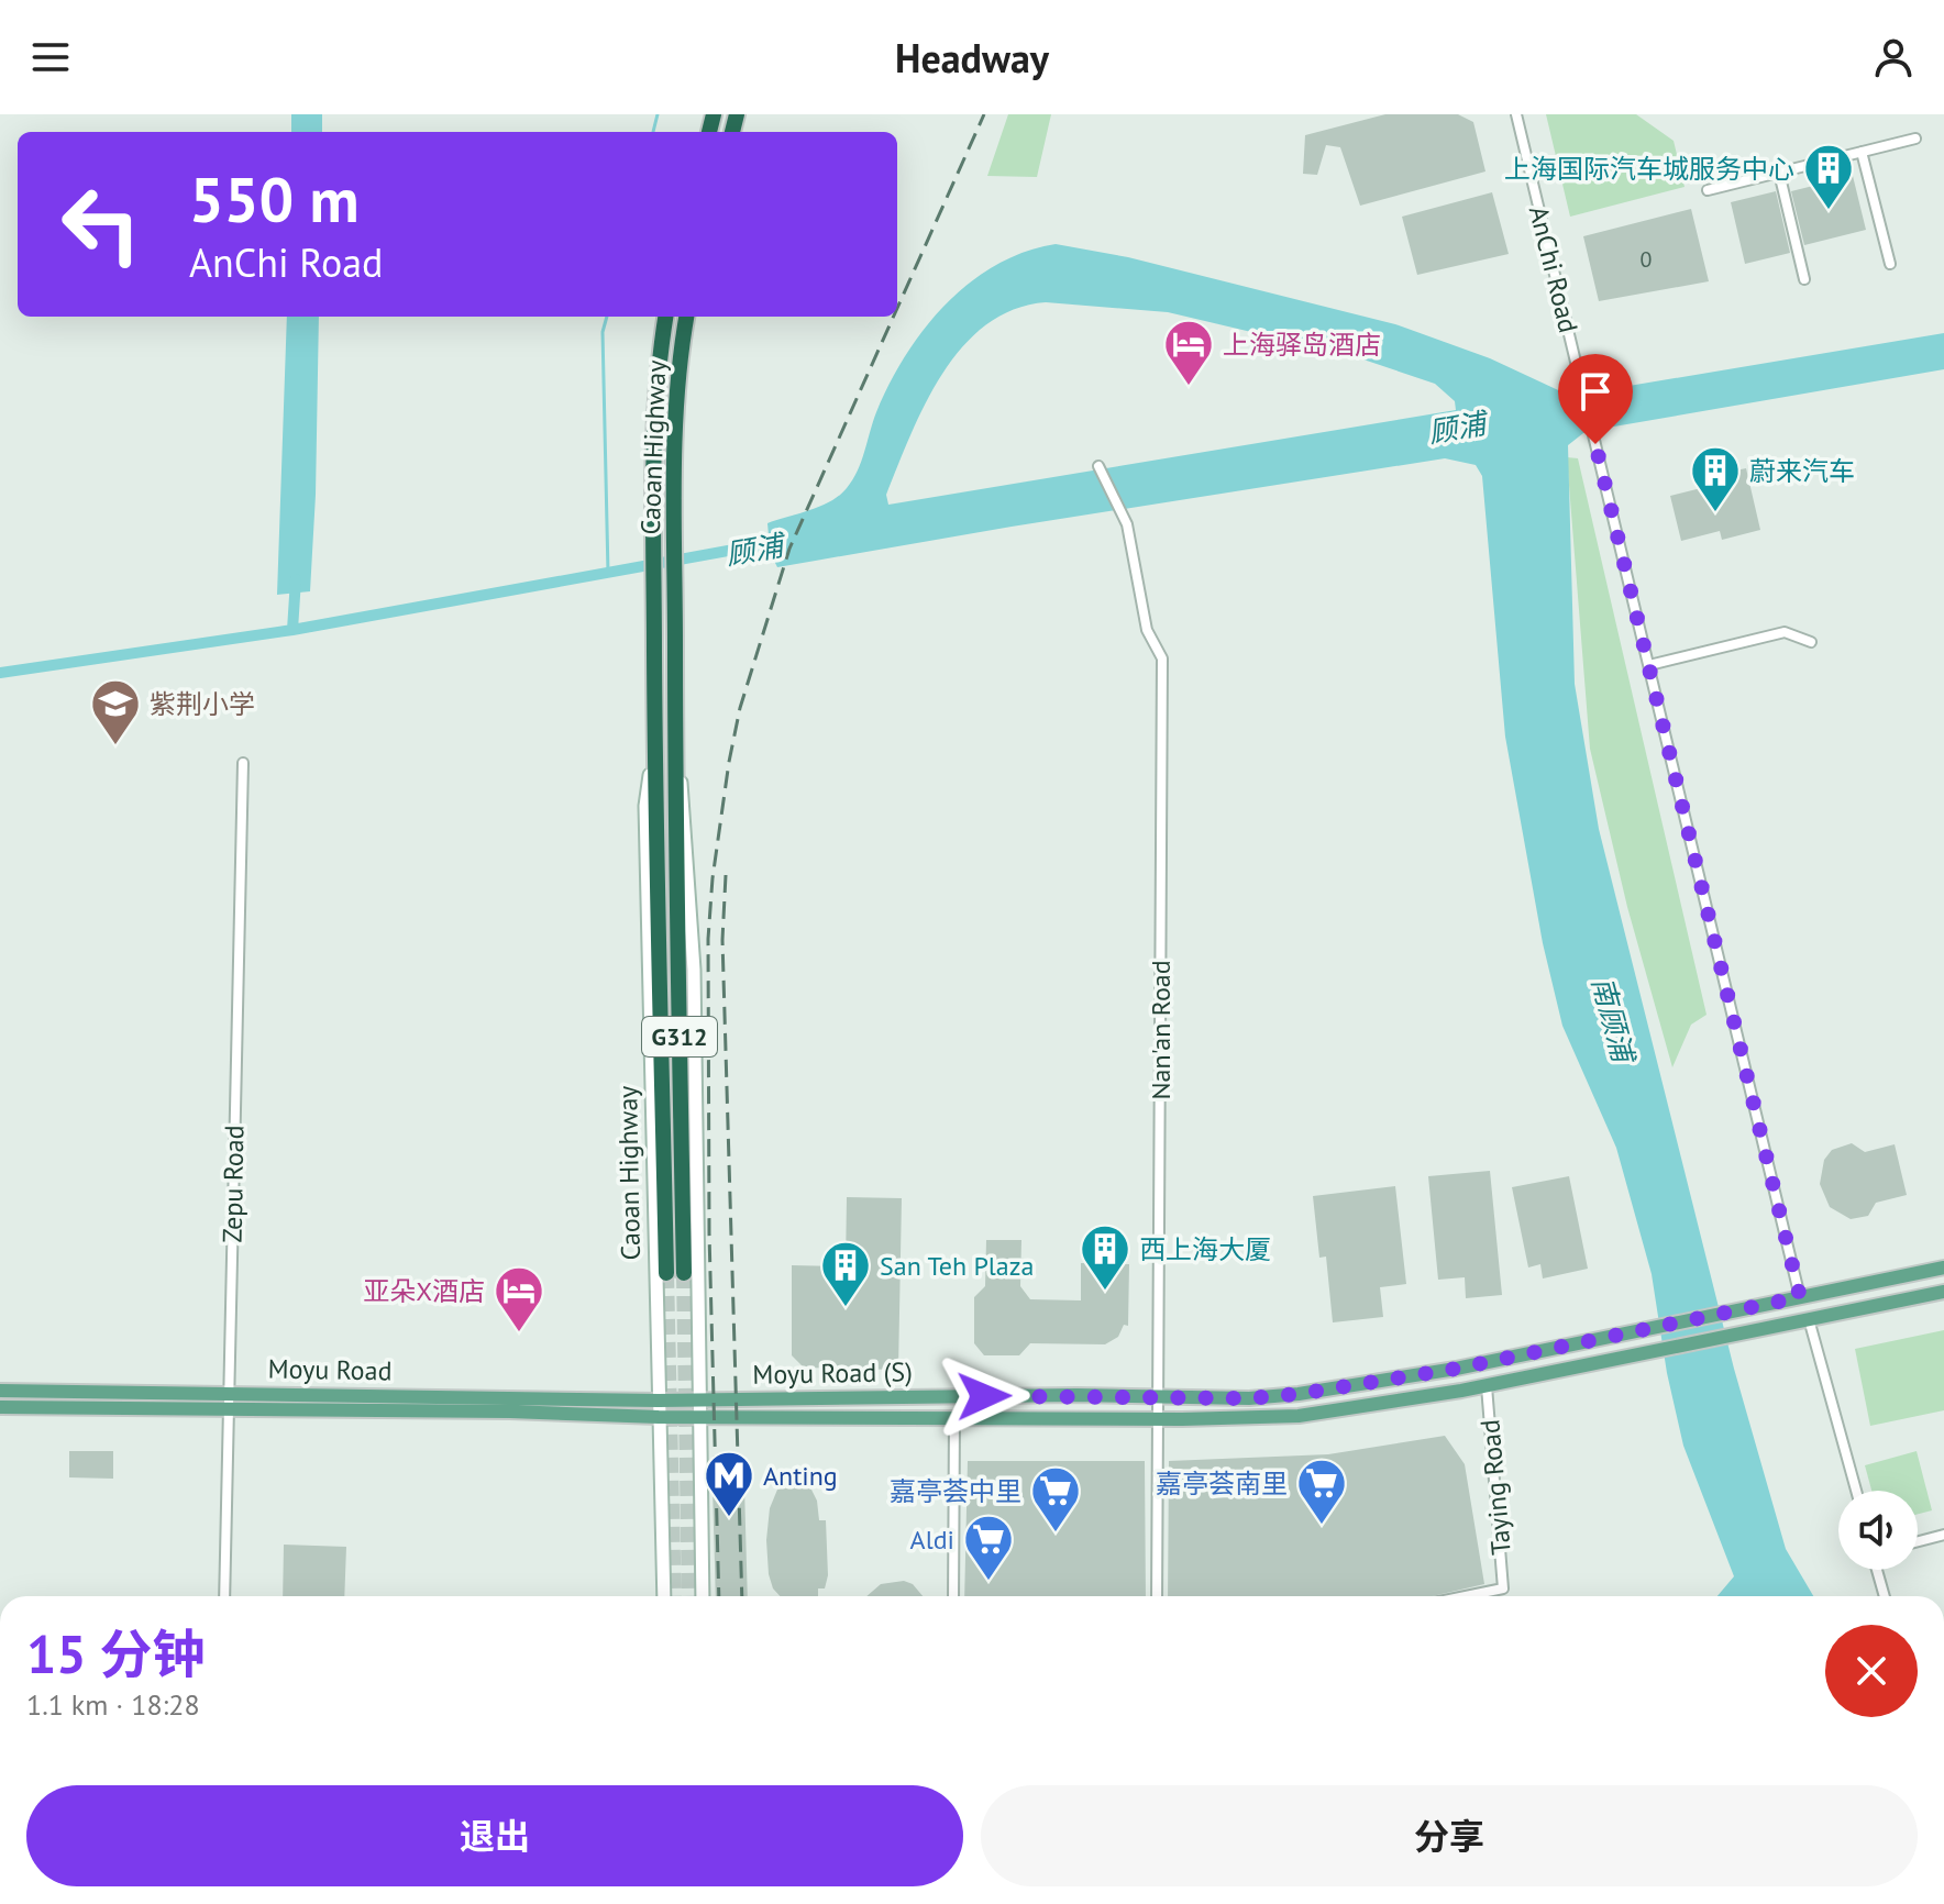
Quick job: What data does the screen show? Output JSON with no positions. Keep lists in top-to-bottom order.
{
  "streets": {
    "highway": ["Caoan Highway", "G312"],
    "main road": ["Moyu Road", "Moyu Road (S)"],
    "street": [
      "AnChi Road",
      "Nan'an Road",
      "Zepu Road",
      "Taying Road"
    ]
  },
  "crossings": [
    ["AnChi Road", "Moyu Road (S)"],
    ["Caoan Highway", "Moyu Road"],
    ["Caoan Highway", "Moyu Road (S)"],
    ["Nan'an Road", "Moyu Road (S)"],
    ["Zepu Road", "Moyu Road"],
    ["Moyu Road", "Moyu Road (S)"],
    ["Moyu Road (S)", "Taying Road"]
  ],
  "water": ["顾浦", "南顾浦"],
  "places": {
    "building": [
      "上海国际汽车城服务中心",
      "蔚来汽车",
      "西上海大厦",
      "San Teh Plaza"
    ],
    "hotel": ["上海驿岛酒店", "亚朵X酒店"],
    "school or university": ["紫荆小学"],
    "metro station": ["Anting"],
    "supermarket": ["嘉亭荟南里", "嘉亭荟中里", "Aldi"]
  },
  "house_numbers": ["0"],
  "page": {
    "header": "Headway",
    "turn": ["550 m", "AnChi Road"],
    "heading": ["15 分钟", "1.1 km · 18:28"],
    "buttons": ["退出", "分享"]
  }
}
